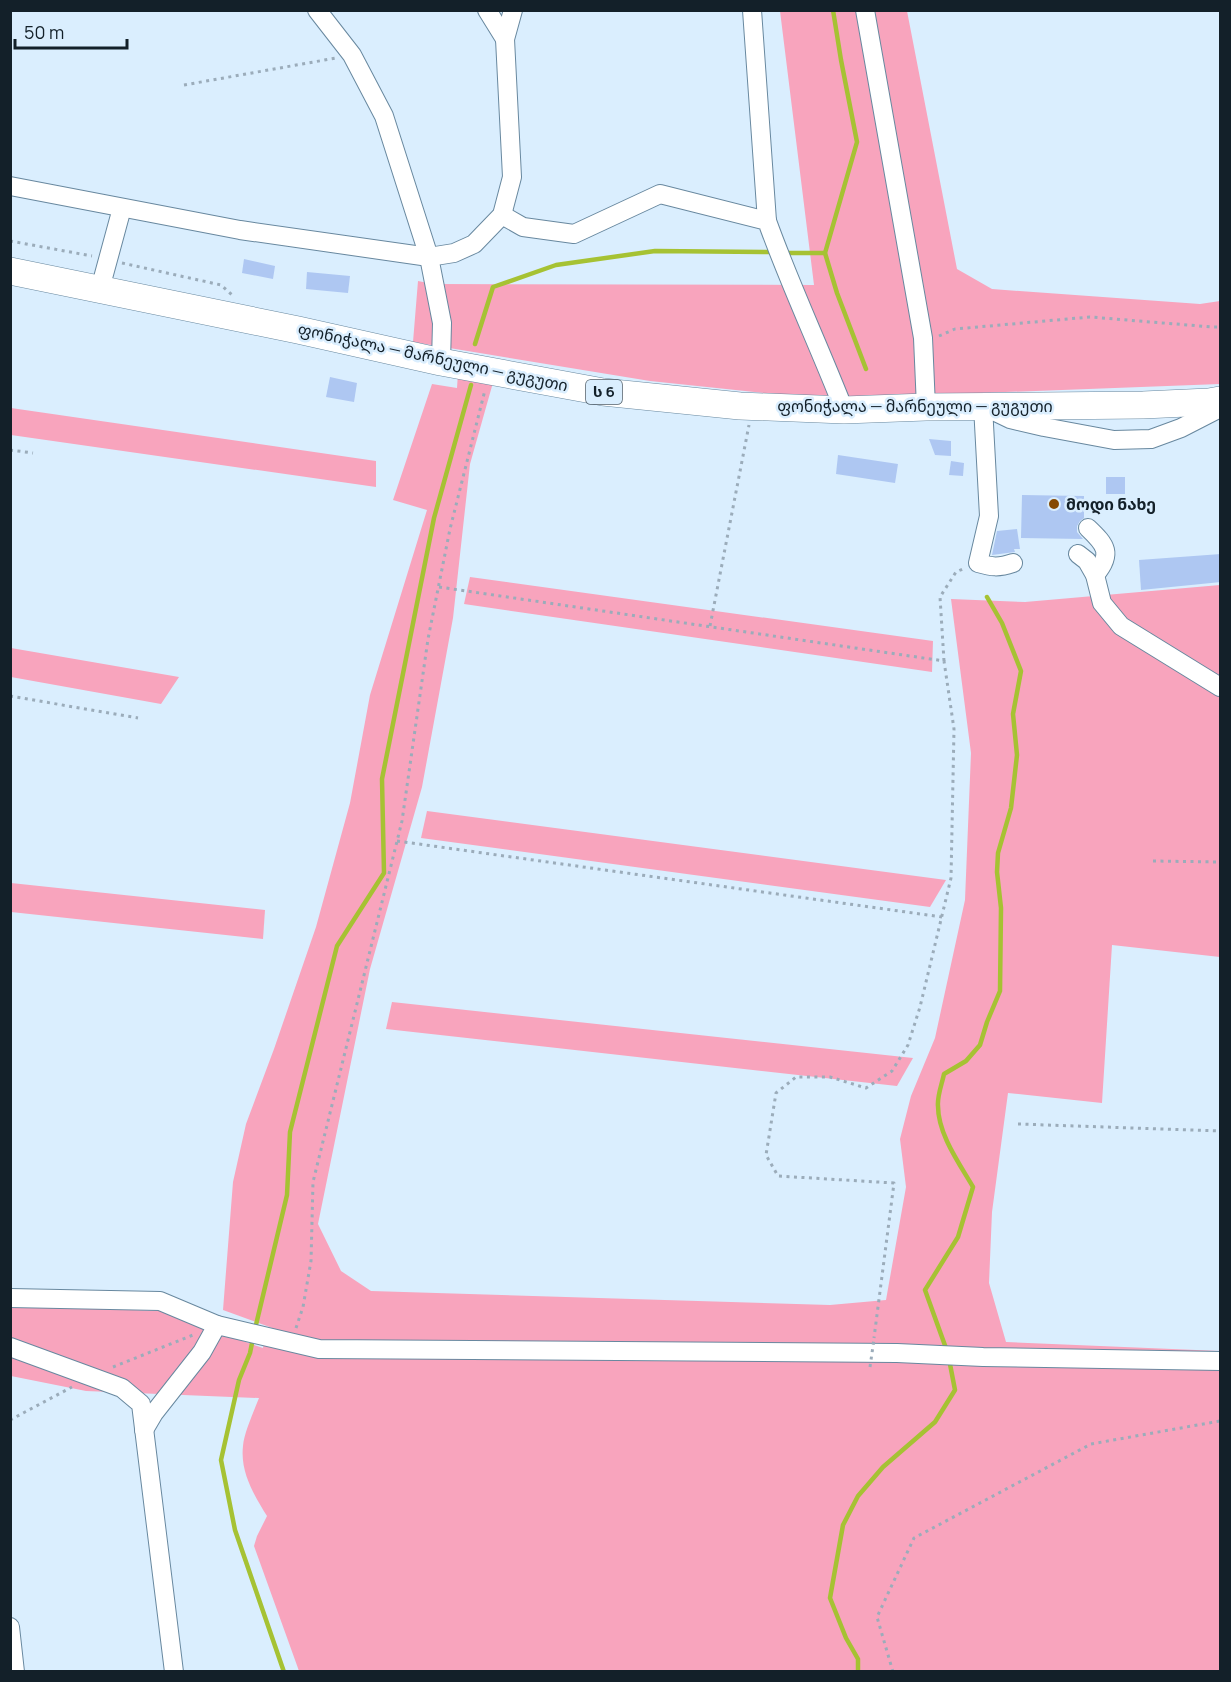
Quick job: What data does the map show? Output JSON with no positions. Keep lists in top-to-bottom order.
{
  "streets": {
    "highway": ["ფონიჭალა — მარნეული — გუგუთი", "ს 6"]
  },
  "places": ["მოდი ნახე"],
  "scale_bar": "50 m"
}
